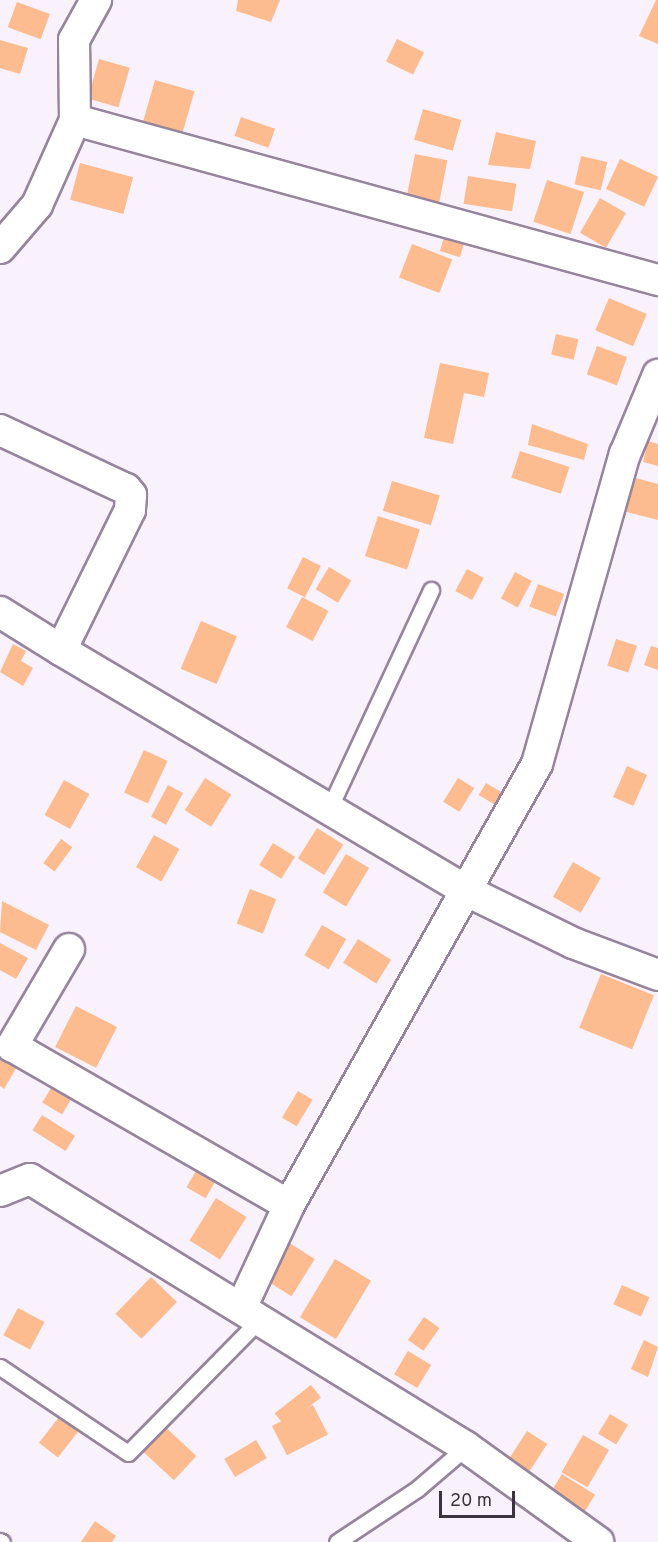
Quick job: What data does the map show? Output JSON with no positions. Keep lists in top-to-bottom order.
{
  "scale_bar": "20 m"
}
